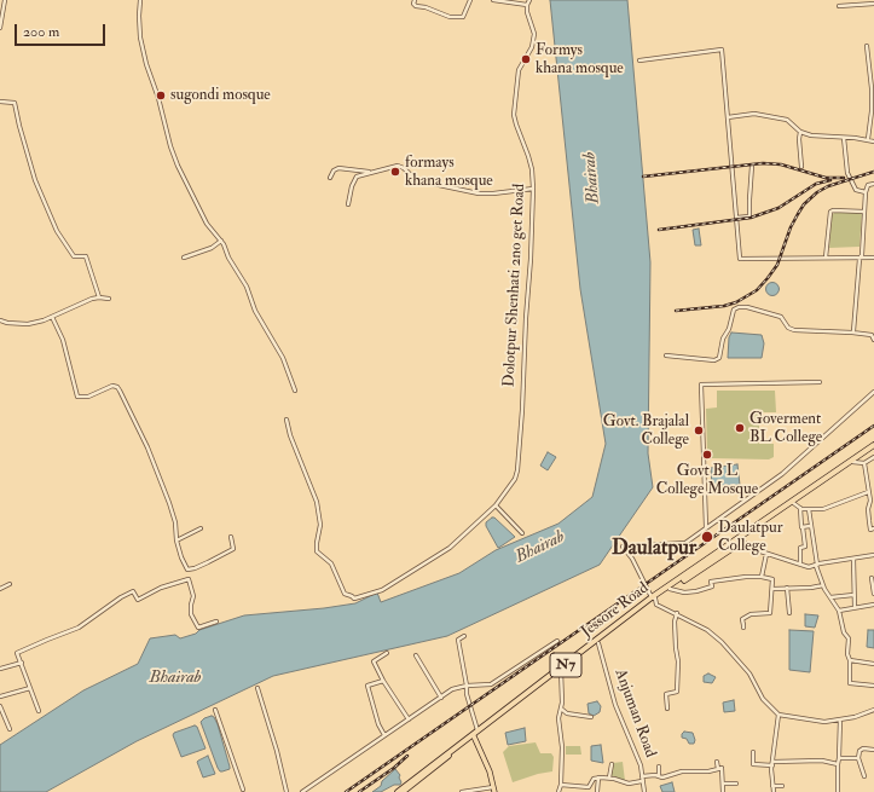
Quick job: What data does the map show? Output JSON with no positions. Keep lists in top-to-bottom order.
{
  "streets": {
    "highway": ["Jessore Road", "N7"],
    "street": ["Dolotpur Shenhati 2no get Road", "Anjuman Road"]
  },
  "crossings": [
    ["Jessore Road", "Anjuman Road"]
  ],
  "districts": ["Daulatpur"],
  "water": ["Bhairab"],
  "places": [
    "Formys khana mosque",
    "sugondi mosque",
    "formays khana mosque",
    "Goverment BL College",
    "Govt. Brajalal College",
    "Govt B L College Mosque",
    "Daulatpur College"
  ],
  "scale_bar": "200 m"
}
